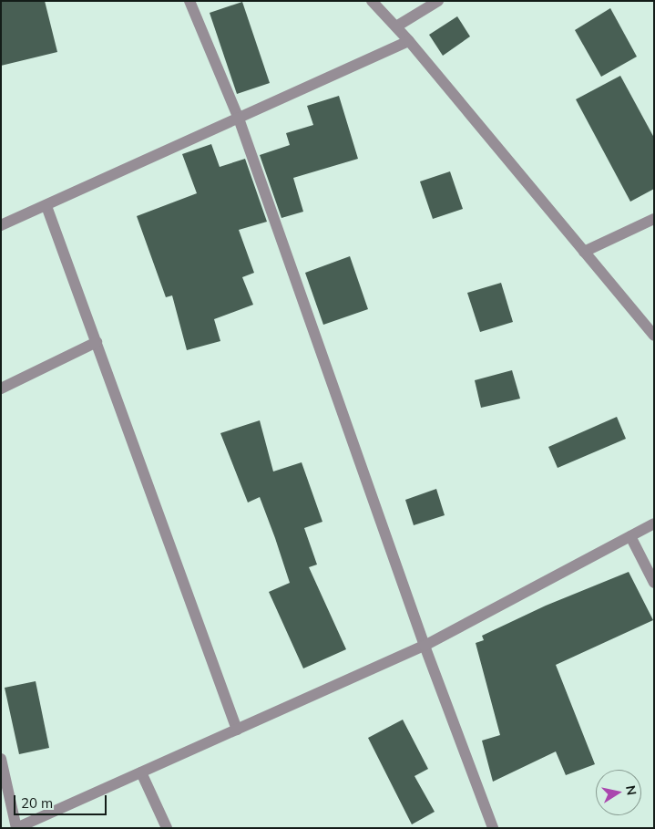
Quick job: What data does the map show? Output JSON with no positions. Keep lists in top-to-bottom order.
{
  "scale_bar": "20 m",
  "north": "right"
}
